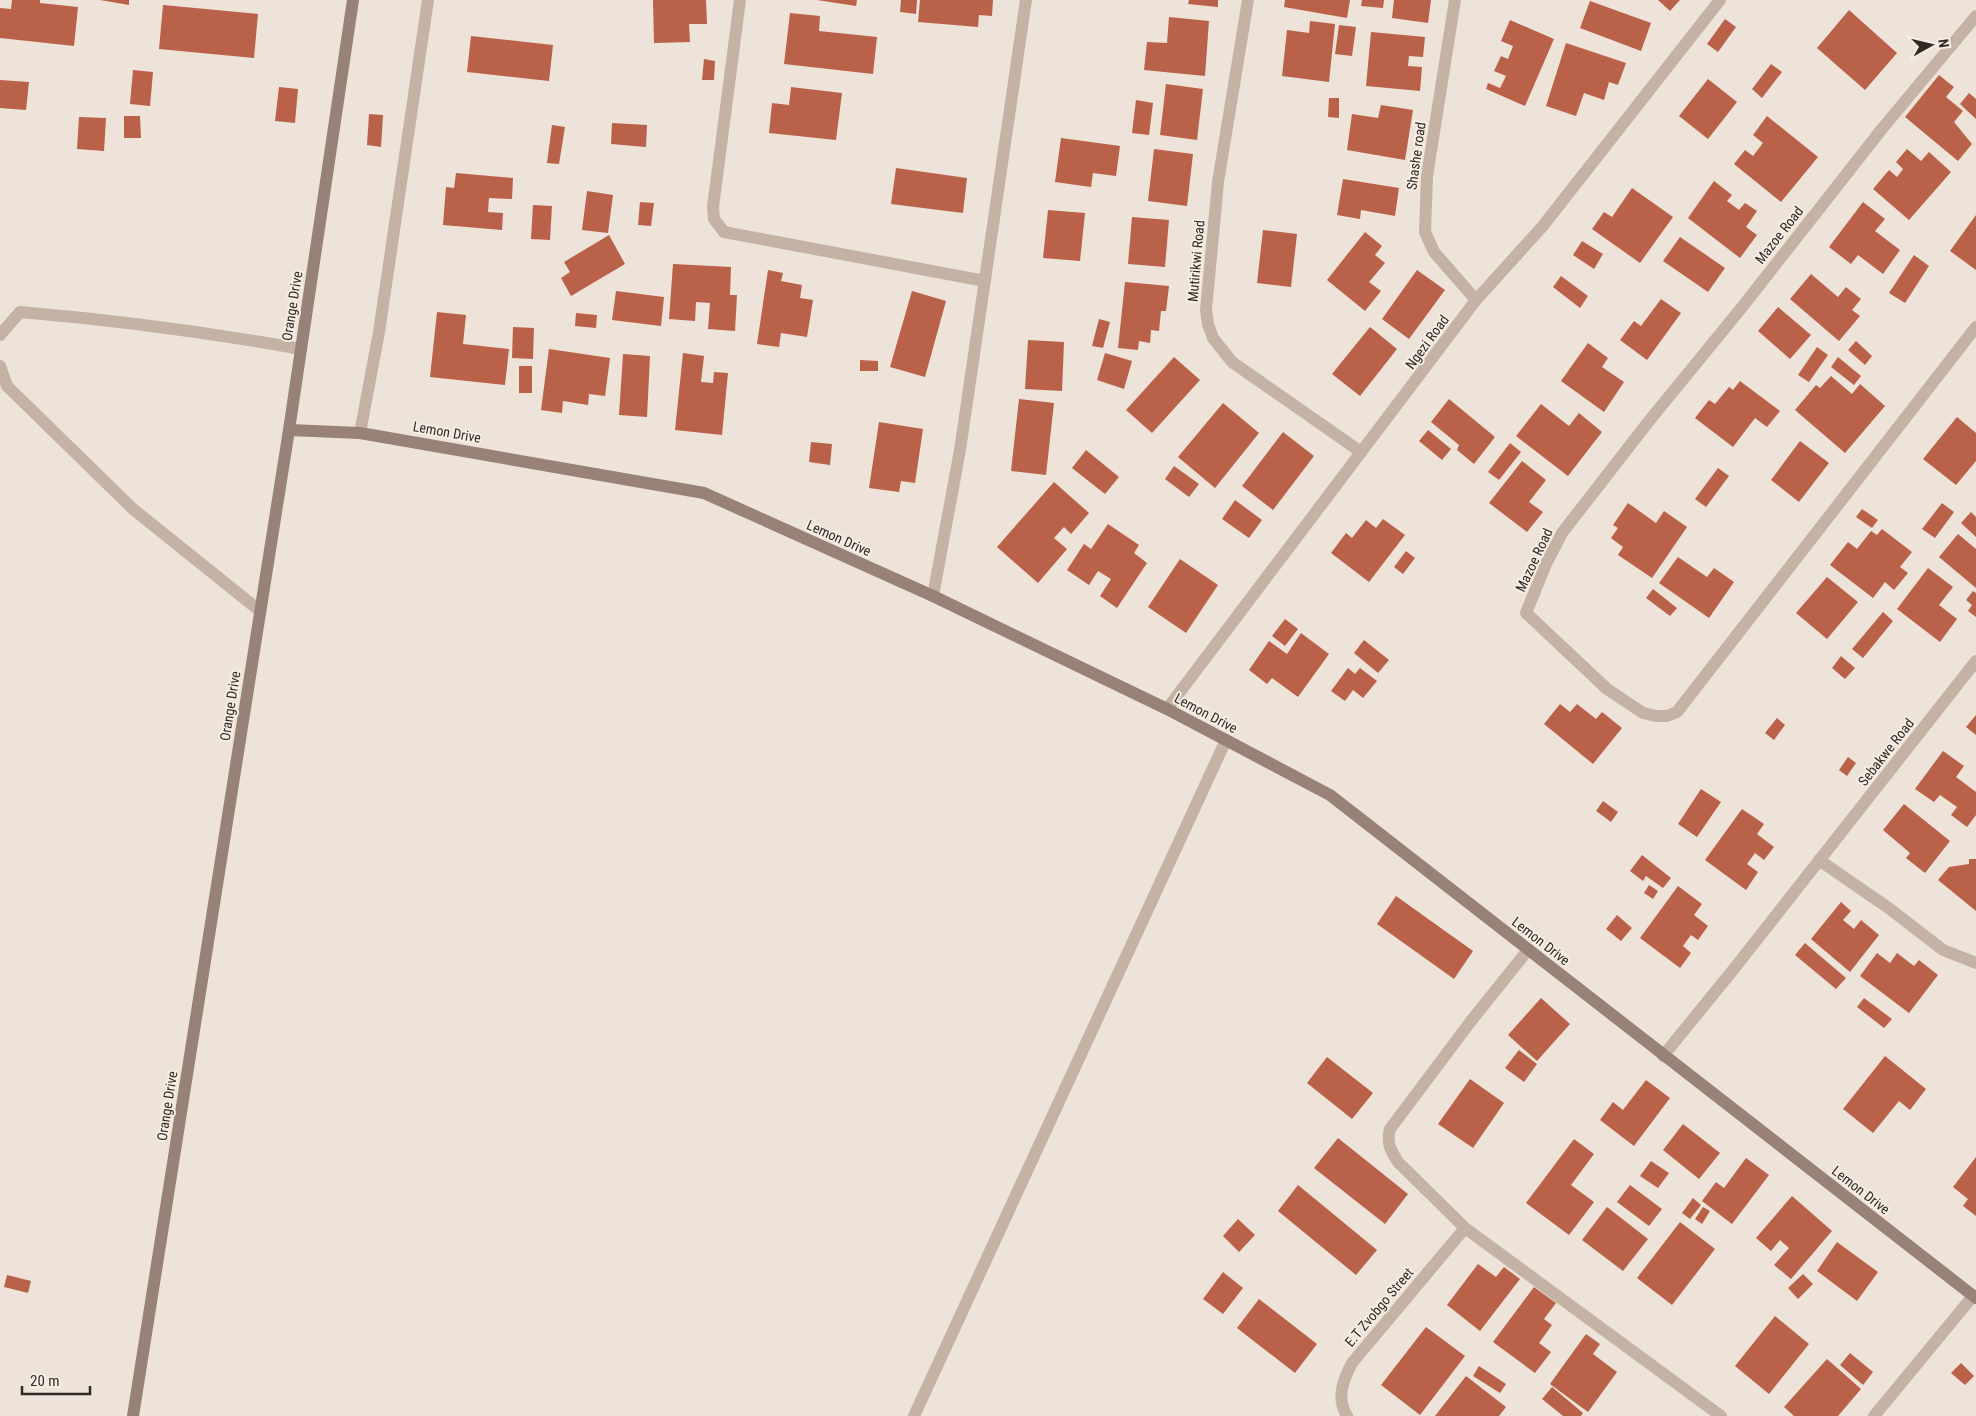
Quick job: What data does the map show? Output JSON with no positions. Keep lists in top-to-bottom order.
{
  "streets": {
    "street": [
      "Shashe road",
      "Mazoe Road",
      "Mutirikwi Road",
      "Orange Drive",
      "Ngezi Road",
      "Lemon Drive",
      "Sebakwe Road",
      "E.T Zvobgo Street"
    ]
  },
  "crossings": [
    ["Shashe road", "Ngezi Road"],
    ["Mutirikwi Road", "Ngezi Road"],
    ["Orange Drive", "Lemon Drive"],
    ["Ngezi Road", "Lemon Drive"],
    ["Lemon Drive", "Sebakwe Road"]
  ],
  "scale_bar": "20 m",
  "north": "right"
}
